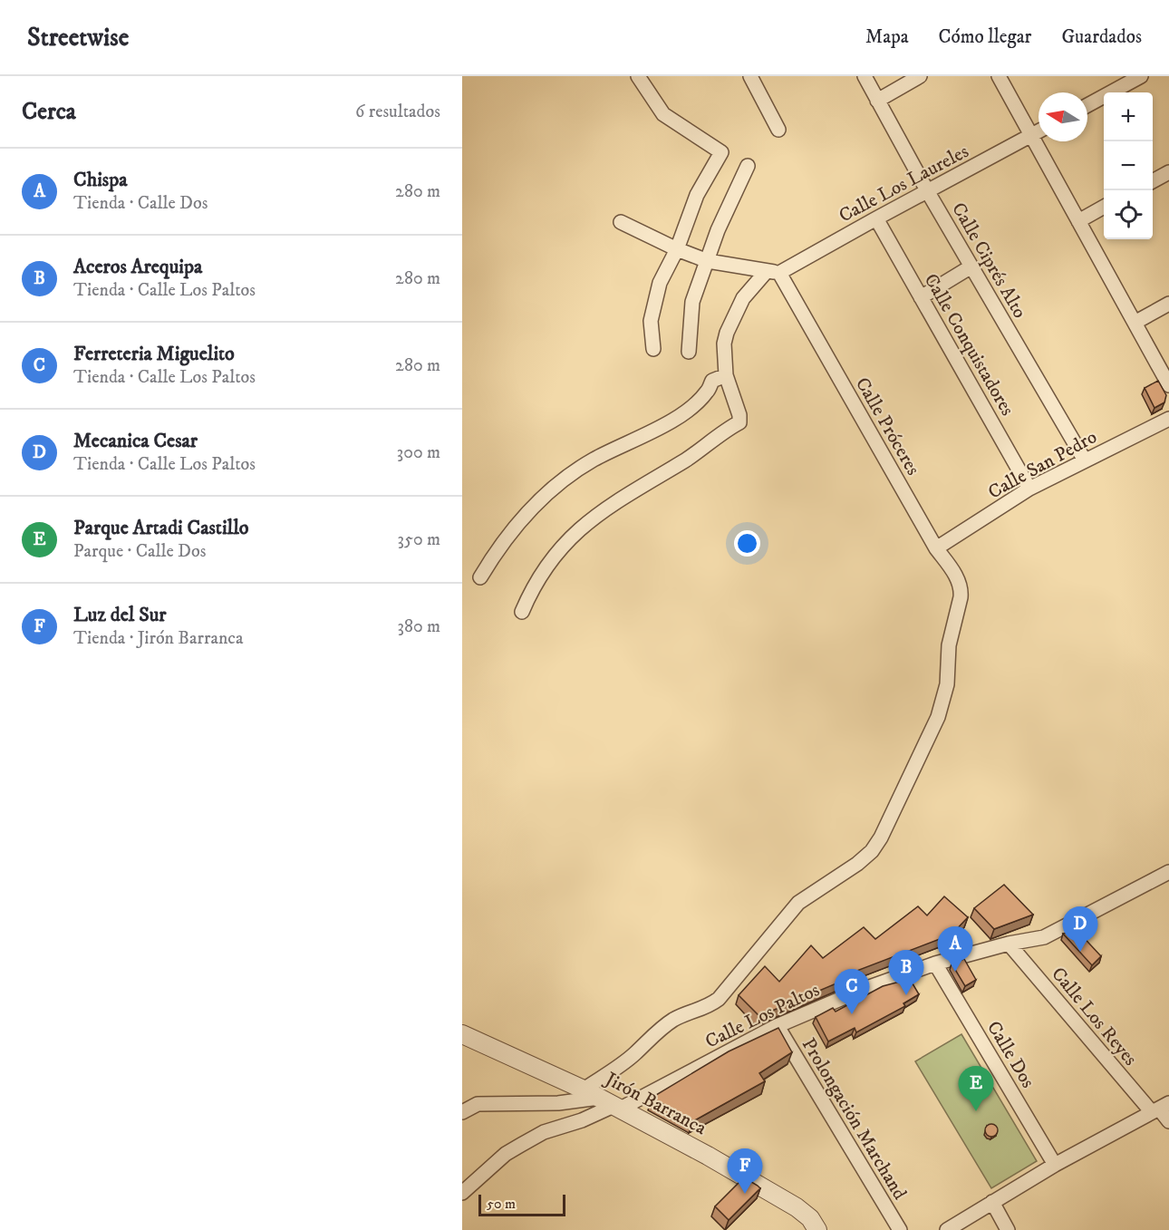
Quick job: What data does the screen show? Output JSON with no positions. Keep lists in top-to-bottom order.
{
  "streets": {
    "street": [
      "Calle Los Laureles",
      "Calle Ciprés Alto",
      "Calle Conquistadores",
      "Calle Próceres",
      "Calle San Pedro",
      "Calle Los Paltos",
      "Calle Los Reyes",
      "Calle Dos",
      "Jirón Barranca",
      "Prolongación Marchand"
    ]
  },
  "crossings": [
    ["Calle Los Laureles", "Calle Ciprés Alto"],
    ["Calle Los Laureles", "Calle Conquistadores"],
    ["Calle Los Laureles", "Calle Próceres"],
    ["Calle Ciprés Alto", "Calle San Pedro"],
    ["Calle Conquistadores", "Calle San Pedro"],
    ["Calle Próceres", "Calle San Pedro"],
    ["Calle Próceres", "Calle Los Paltos"],
    ["Calle Próceres", "Jirón Barranca"],
    ["Calle Los Paltos", "Calle Los Reyes"],
    ["Calle Los Paltos", "Calle Dos"],
    ["Calle Los Paltos", "Jirón Barranca"],
    ["Calle Los Paltos", "Prolongación Marchand"]
  ],
  "scale_bar": "50 m",
  "north": "left",
  "page": {
    "header": "Streetwise",
    "nav": ["Mapa", "Cómo llegar", "Guardados"],
    "heading": ["Cerca", "6 resultados"],
    "map_buttons": ["+", "−"],
    "list": [
      {
        "mark": "A",
        "name": "Chispa",
        "note": "Tienda · Calle Dos",
        "value": "280 m"
      },
      {
        "mark": "B",
        "name": "Aceros Arequipa",
        "note": "Tienda · Calle Los Paltos",
        "value": "280 m"
      },
      {
        "mark": "C",
        "name": "Ferreteria Miguelito",
        "note": "Tienda · Calle Los Paltos",
        "value": "280 m"
      },
      {
        "mark": "D",
        "name": "Mecanica Cesar",
        "note": "Tienda · Calle Los Paltos",
        "value": "300 m"
      },
      {
        "mark": "E",
        "name": "Parque Artadi Castillo",
        "note": "Parque · Calle Dos",
        "value": "350 m"
      },
      {
        "mark": "F",
        "name": "Luz del Sur",
        "note": "Tienda · Jirón Barranca",
        "value": "380 m"
      }
    ],
    "pins": [
      "D",
      "A",
      "B",
      "C",
      "E",
      "F"
    ],
    "scale": "50 m"
  }
}
